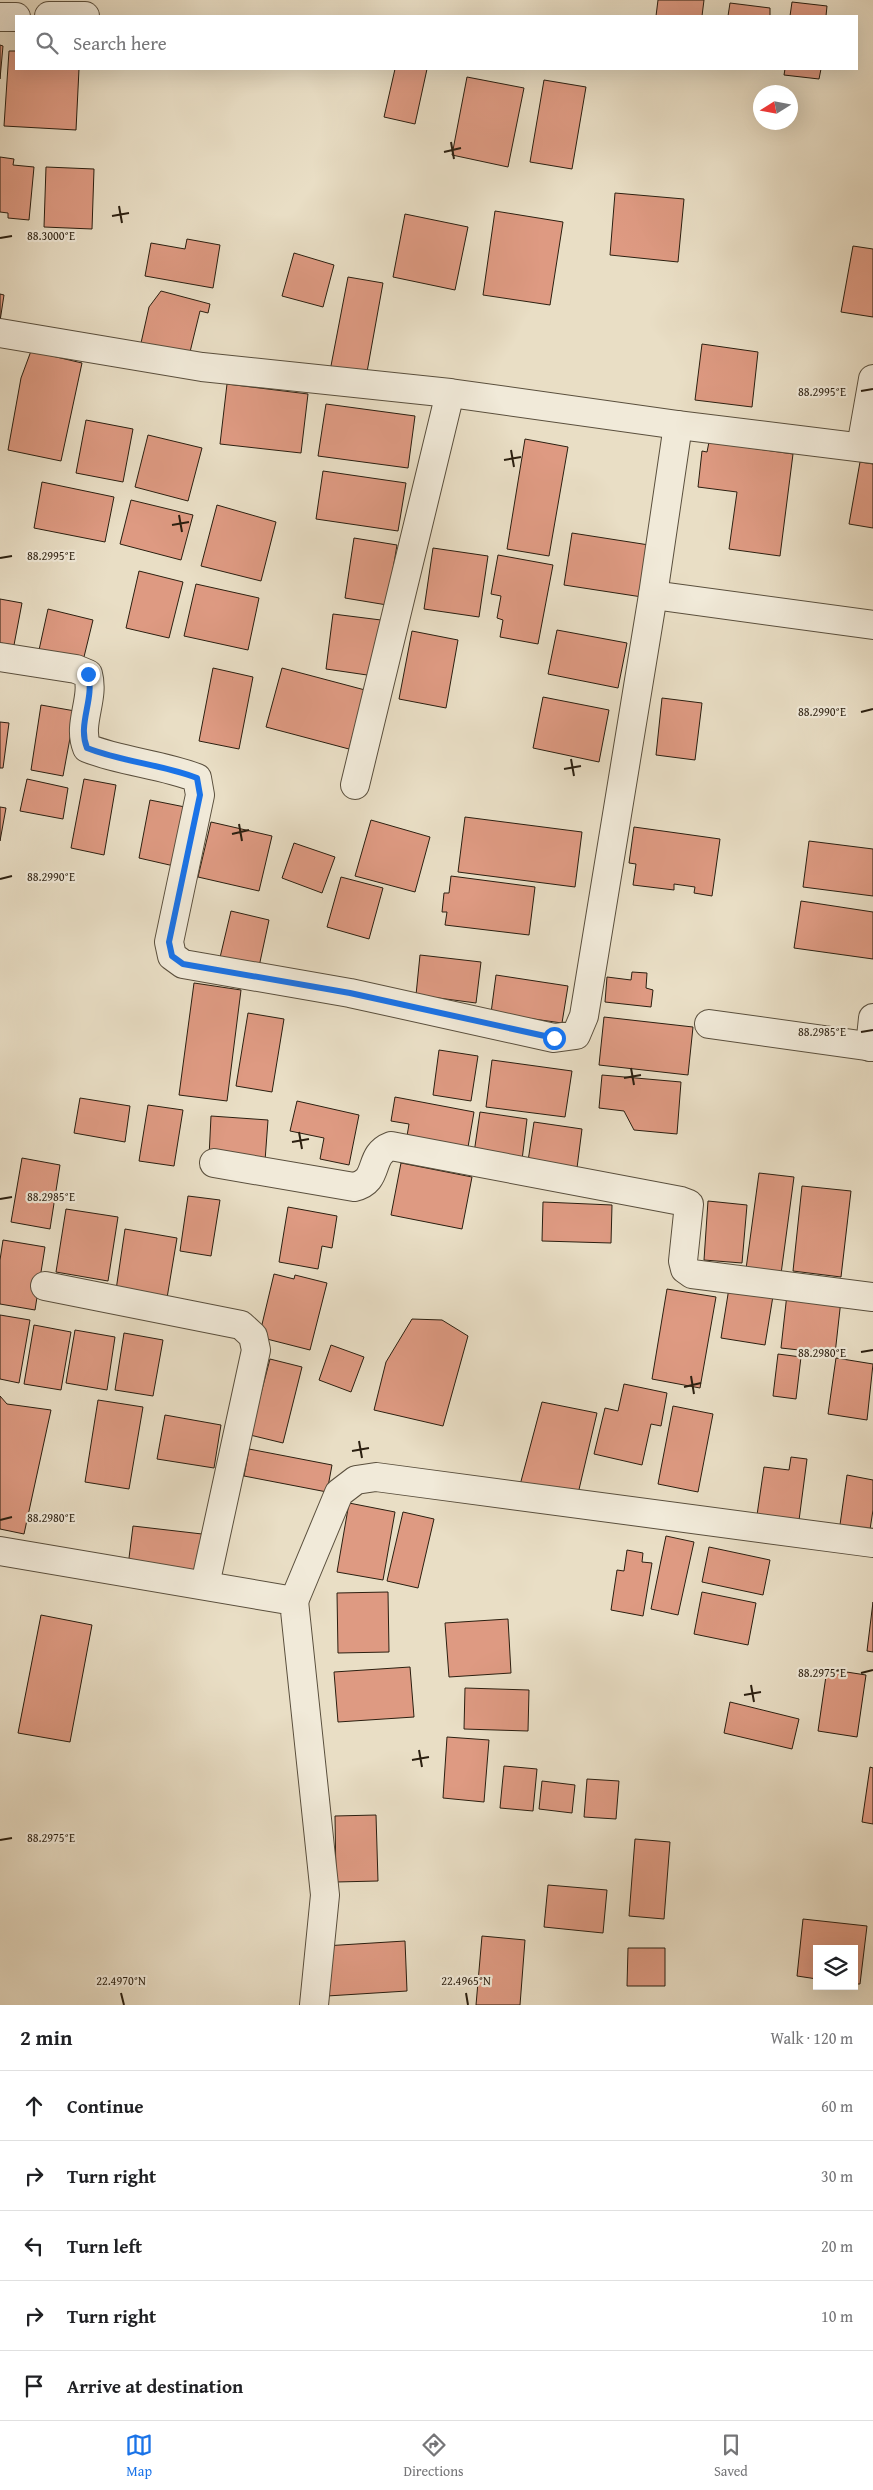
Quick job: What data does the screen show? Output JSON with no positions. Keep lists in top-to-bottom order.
{
  "north": "left",
  "page": {
    "search": "Search here",
    "heading": ["2 min", "Walk · 120 m"],
    "list": [
      ["Continue", "60 m"],
      ["Turn right", "30 m"],
      ["Turn left", "20 m"],
      ["Turn right", "10 m"],
      "Arrive at destination"
    ],
    "nav": ["Map", "Directions", "Saved"]
  },
  "coordinates": [
    "88.3000°E",
    "88.2995°E",
    "88.2990°E",
    "88.2985°E",
    "88.2980°E",
    "88.2975°E",
    "22.4970°N",
    "22.4965°N"
  ]
}
